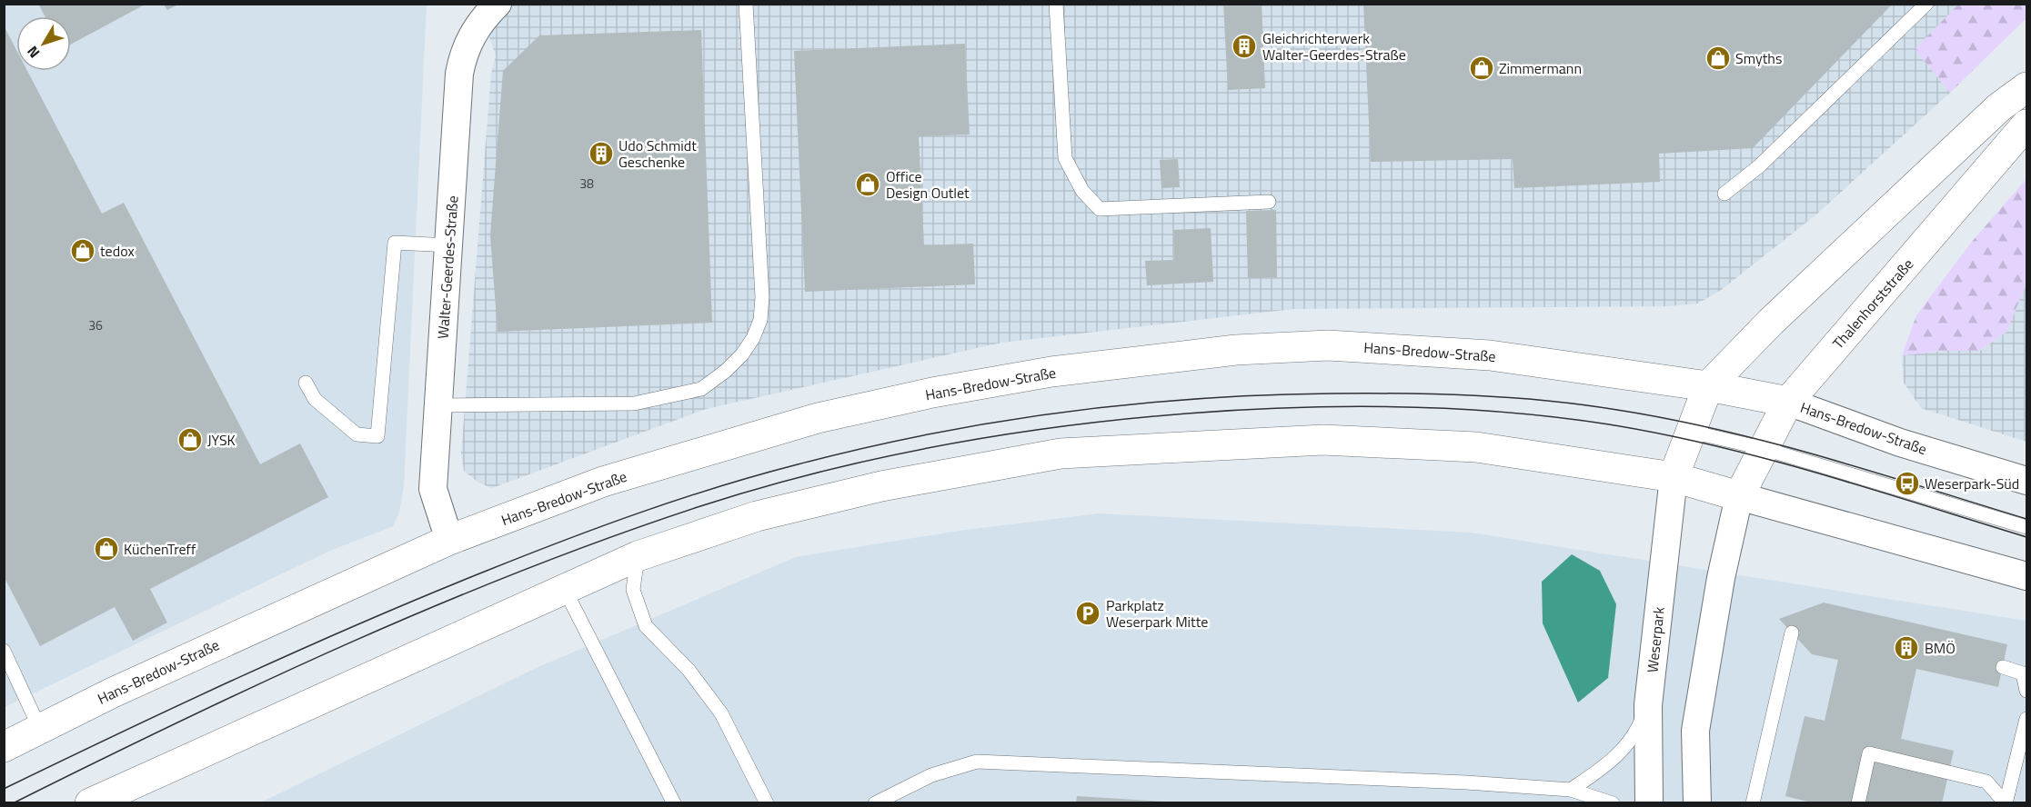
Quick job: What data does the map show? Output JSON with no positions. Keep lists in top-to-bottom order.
{
  "streets": {
    "main road": ["Thalenhorststraße", "Hans-Bredow-Straße"],
    "street": ["Walter-Geerdes-Straße", "Weserpark"]
  },
  "crossings": [
    ["Walter-Geerdes-Straße", "Hans-Bredow-Straße"],
    ["Thalenhorststraße", "Hans-Bredow-Straße"]
  ],
  "places": {
    "building": ["Gleichrichterwerk Walter-Geerdes-Straße", "Udo Schmidt Geschenke", "BMÖ"],
    "shop": [
      "Smyths",
      "Zimmermann",
      "Office Design Outlet",
      "tedox",
      "JYSK",
      "KüchenTreff"
    ],
    "bus stop": ["Weserpark-Süd"],
    "parking": ["Parkplatz Weserpark Mitte"]
  },
  "house_numbers": ["38", "36"],
  "north": "bottom left"
}
